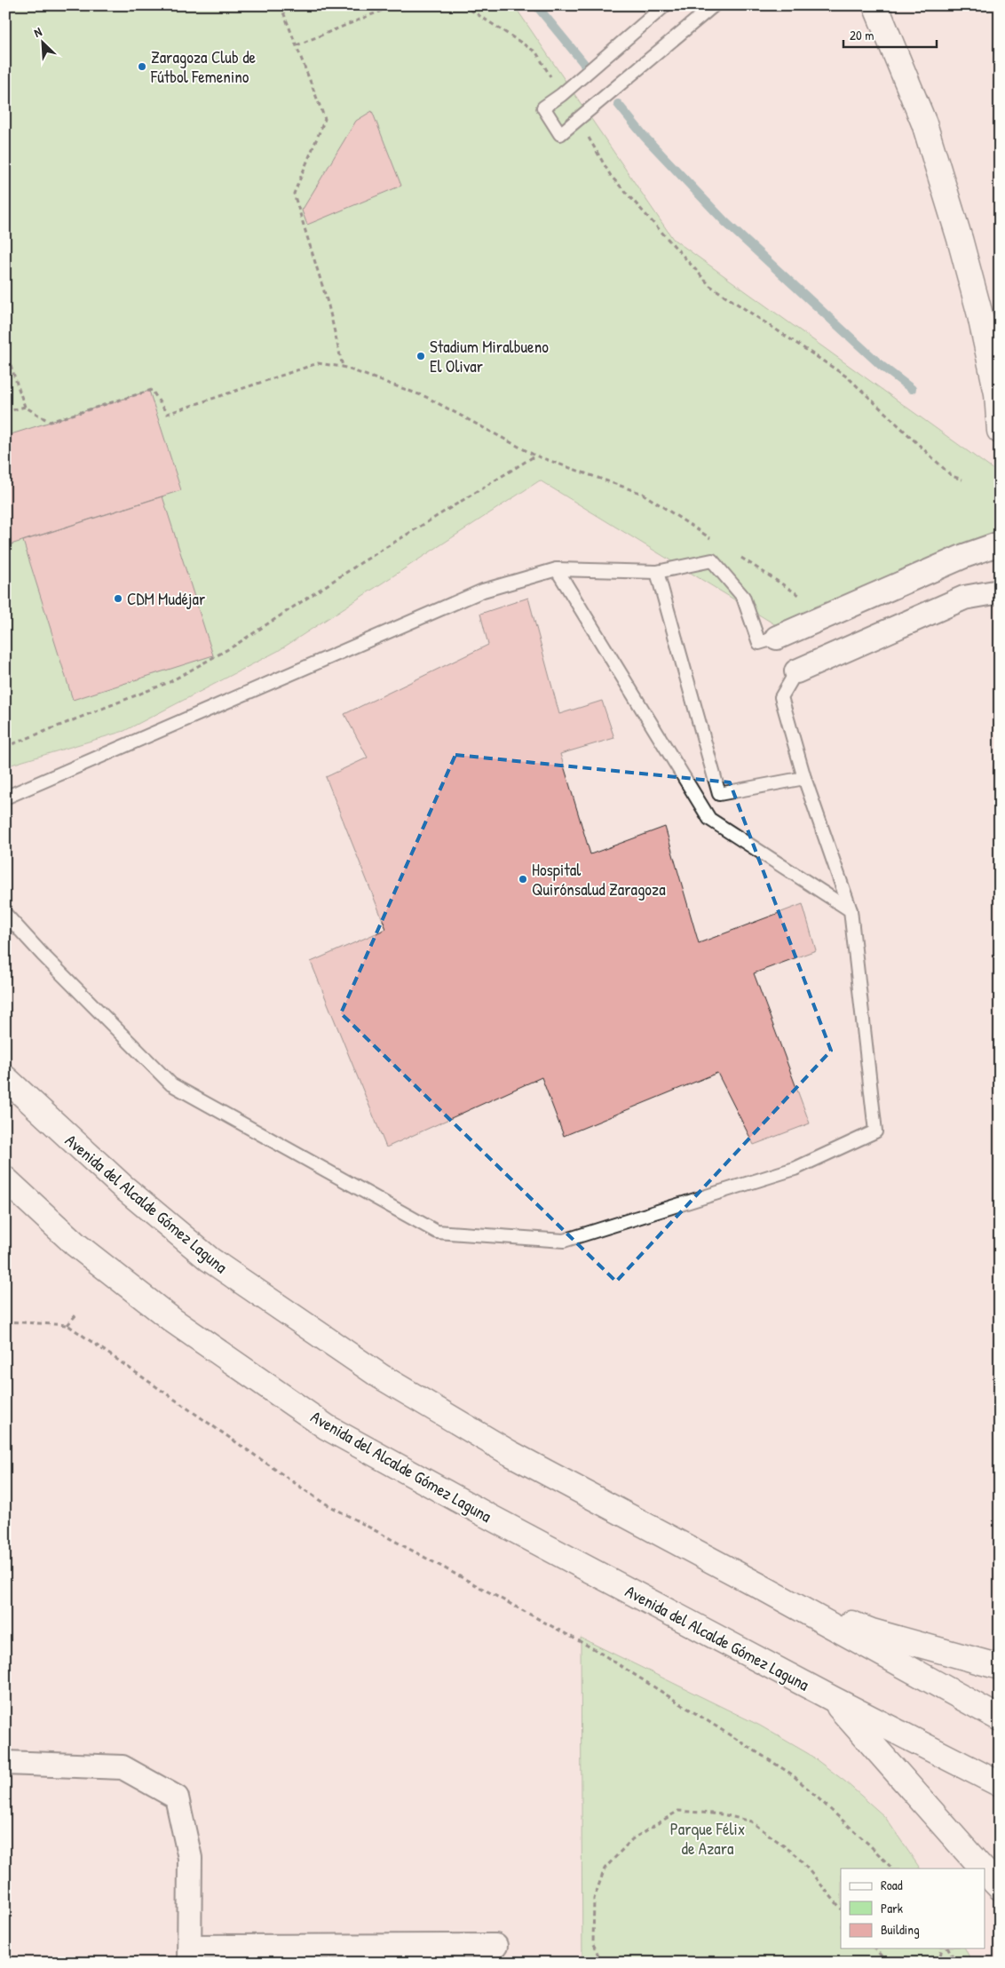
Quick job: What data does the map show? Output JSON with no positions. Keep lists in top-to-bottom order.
{
  "streets": {
    "main road": ["Avenida del Alcalde Gómez Laguna"]
  },
  "parks": ["Parque Félix de Azara"],
  "places": [
    "Zaragoza Club de Fútbol Femenino",
    "Stadium Miralbueno El Olivar",
    "CDM Mudéjar",
    "Hospital Quirónsalud Zaragoza"
  ],
  "legend": ["Road", "Park", "Building"],
  "scale_bar": "20 m",
  "north": "top left"
}
